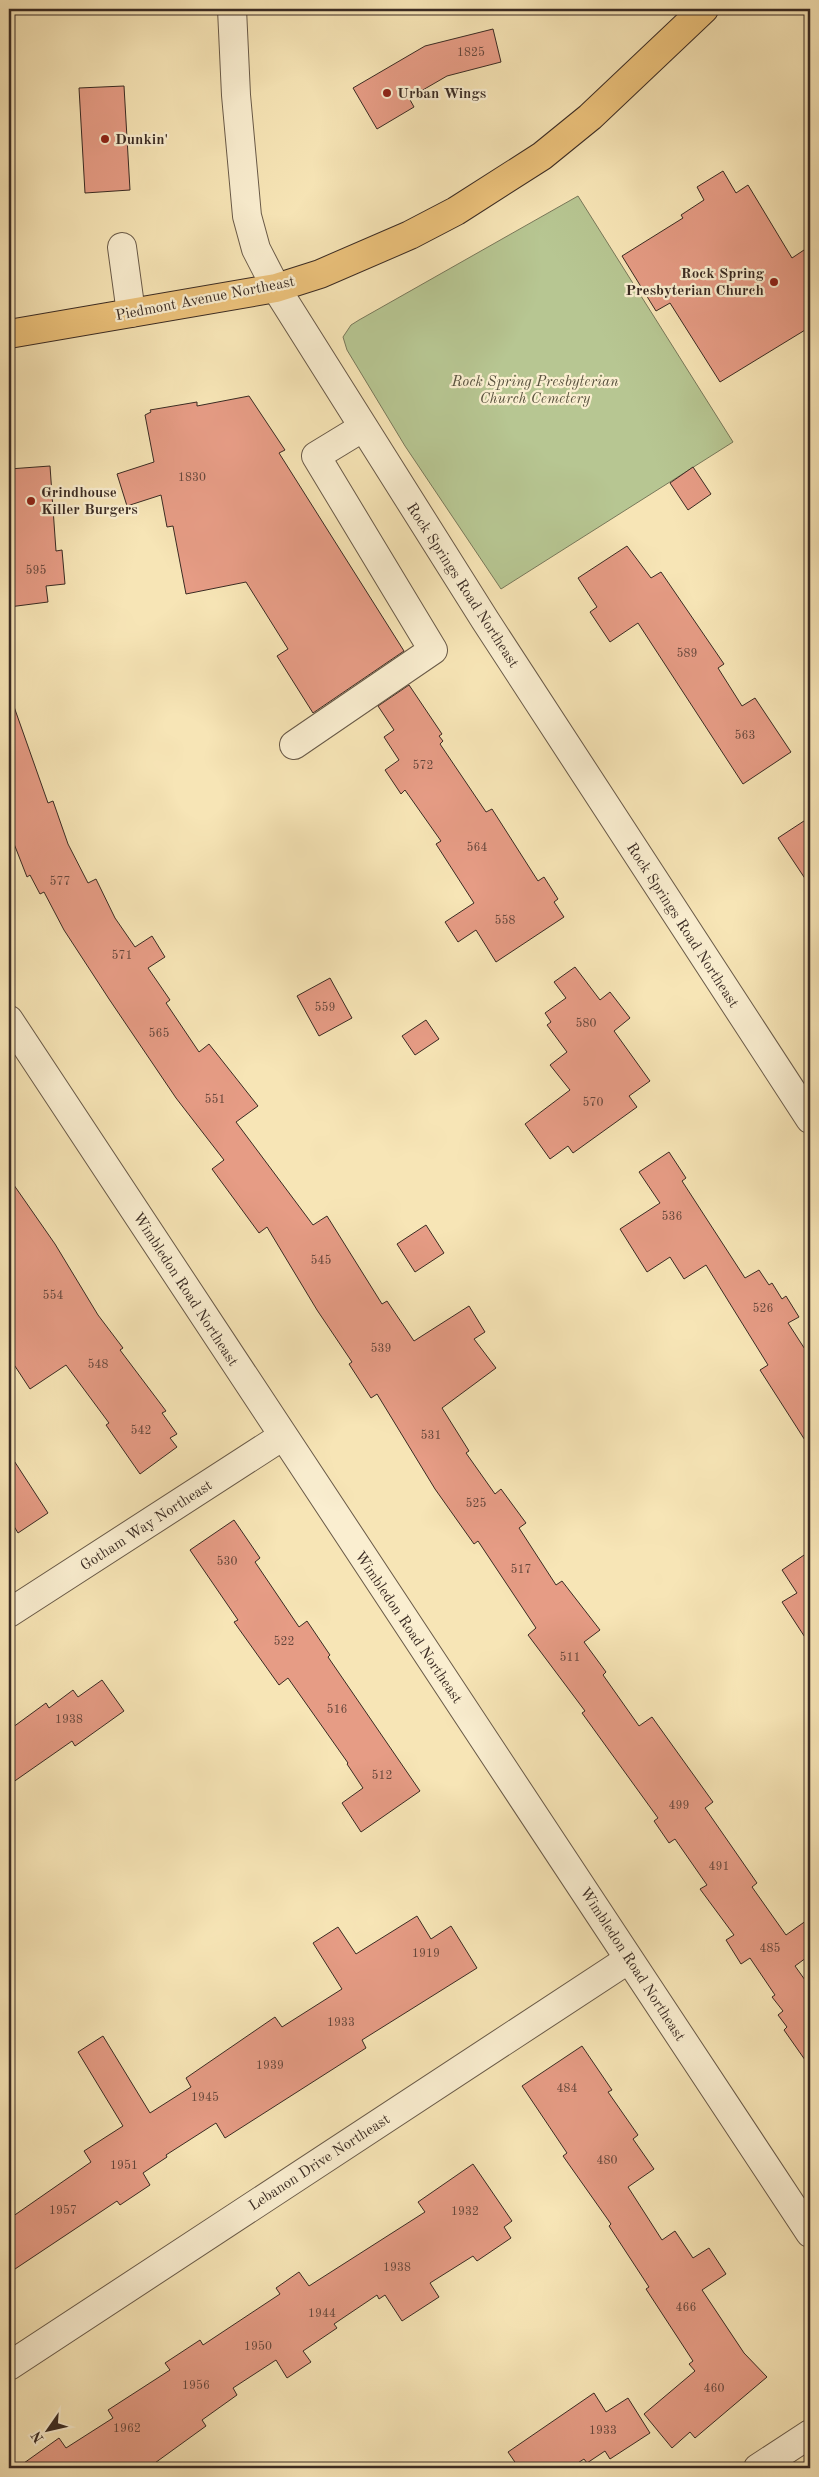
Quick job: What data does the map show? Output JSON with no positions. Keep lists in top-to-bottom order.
{
  "streets": {
    "main road": ["Piedmont Avenue Northeast"],
    "street": [
      "Rock Springs Road Northeast",
      "Wimbledon Road Northeast",
      "Gotham Way Northeast",
      "Lebanon Drive Northeast"
    ]
  },
  "crossings": [
    ["Piedmont Avenue Northeast", "Rock Springs Road Northeast"],
    ["Wimbledon Road Northeast", "Gotham Way Northeast"],
    ["Wimbledon Road Northeast", "Lebanon Drive Northeast"]
  ],
  "parks": ["Rock Spring Presbyterian Church Cemetery"],
  "places": [
    "Urban Wings",
    "Dunkin'",
    "Rock Spring Presbyterian Church",
    "Grindhouse Killer Burgers"
  ],
  "house_numbers": [
    "1825",
    "1830",
    "595",
    "589",
    "563",
    "572",
    "564",
    "577",
    "558",
    "571",
    "559",
    "580",
    "565",
    "551",
    "570",
    "536",
    "545",
    "554",
    "526",
    "539",
    "548",
    "542",
    "531",
    "525",
    "530",
    "517",
    "522",
    "511",
    "516",
    "1938",
    "512",
    "499",
    "491",
    "485",
    "1919",
    "1933",
    "1939",
    "484",
    "1945",
    "480",
    "1951",
    "1957",
    "1932",
    "1938",
    "466",
    "1944",
    "1950",
    "1956",
    "460",
    "1962",
    "1933"
  ],
  "north": "bottom left"
}
